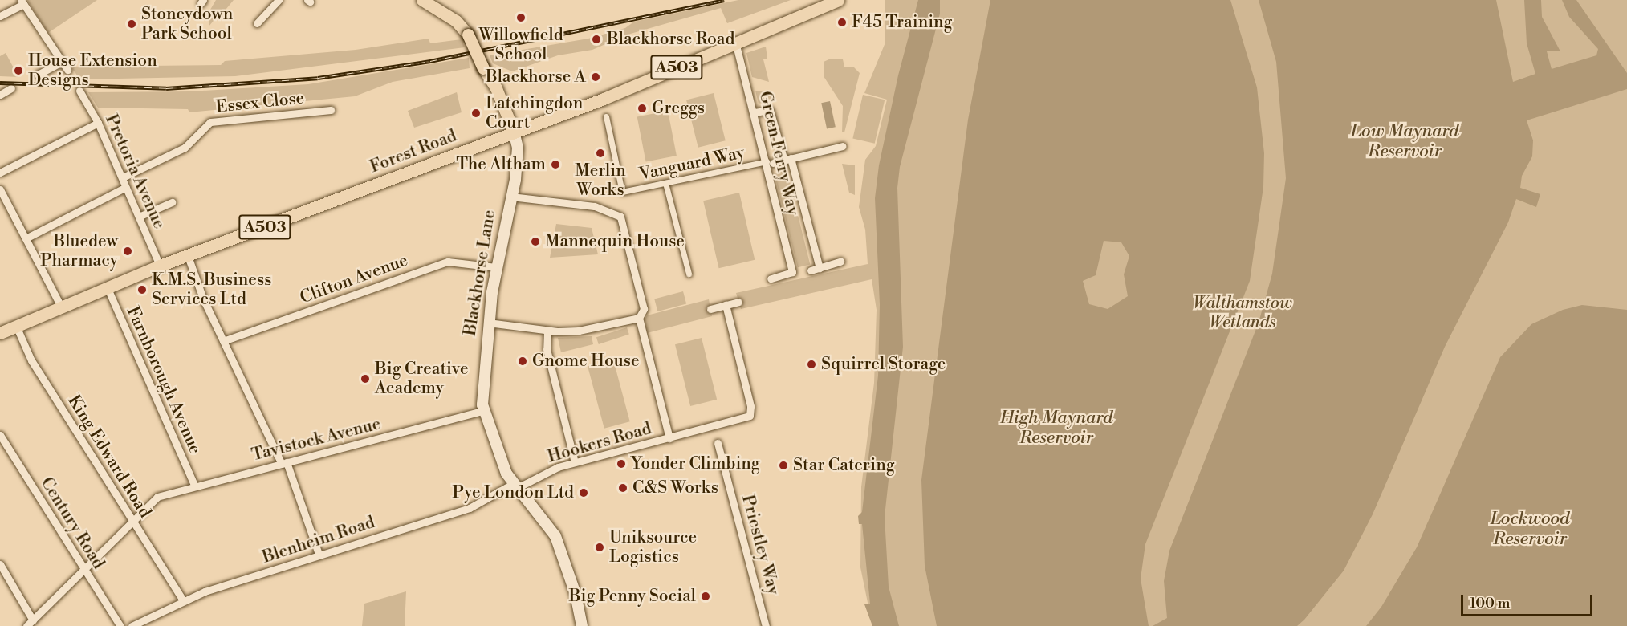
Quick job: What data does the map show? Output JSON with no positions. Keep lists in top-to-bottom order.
{
  "streets": {
    "main road": ["A503", "Forest Road", "Blackhorse Lane"],
    "street": [
      "Essex Close",
      "Green Ferry Way",
      "Vanguard Way",
      "Pretoria Avenue",
      "Clifton Avenue",
      "Farnborough Avenue",
      "Tavistock Avenue",
      "Hookers Road",
      "King Edward Road",
      "Century Road",
      "Blenheim Road",
      "Priestley Way"
    ]
  },
  "crossings": [
    ["Essex Close", "Pretoria Avenue"],
    ["Forest Road", "Green Ferry Way"],
    ["Forest Road", "Pretoria Avenue"],
    ["Forest Road", "Blackhorse Lane"],
    ["Forest Road", "Farnborough Avenue"],
    ["Forest Road", "King Edward Road"],
    ["Green Ferry Way", "Vanguard Way"],
    ["Blackhorse Lane", "Clifton Avenue"],
    ["Blackhorse Lane", "Tavistock Avenue"],
    ["Blackhorse Lane", "Hookers Road"],
    ["Blackhorse Lane", "Blenheim Road"],
    ["Farnborough Avenue", "Tavistock Avenue"],
    ["Tavistock Avenue", "King Edward Road"],
    ["Hookers Road", "Blenheim Road"],
    ["King Edward Road", "Blenheim Road"]
  ],
  "water": ["Low Maynard Reservoir", "High Maynard Reservoir", "Lockwood Reservoir"],
  "parks": ["Walthamstow Wetlands"],
  "places": [
    "Willowfield School",
    "F45 Training",
    "Stoneydown Park School",
    "Blackhorse Road",
    "House Extension Designs",
    "Blackhorse A",
    "Greggs",
    "Latchingdon Court",
    "Merlin Works",
    "The Altham",
    "Mannequin House",
    "Bluedew Pharmacy",
    "K.M.S. Business Services Ltd",
    "Gnome House",
    "Squirrel Storage",
    "Big Creative Academy",
    "Yonder Climbing",
    "Star Catering",
    "C&S Works",
    "Pye London Ltd",
    "Uniksource Logistics",
    "Big Penny Social"
  ],
  "scale_bar": "100 m"
}
